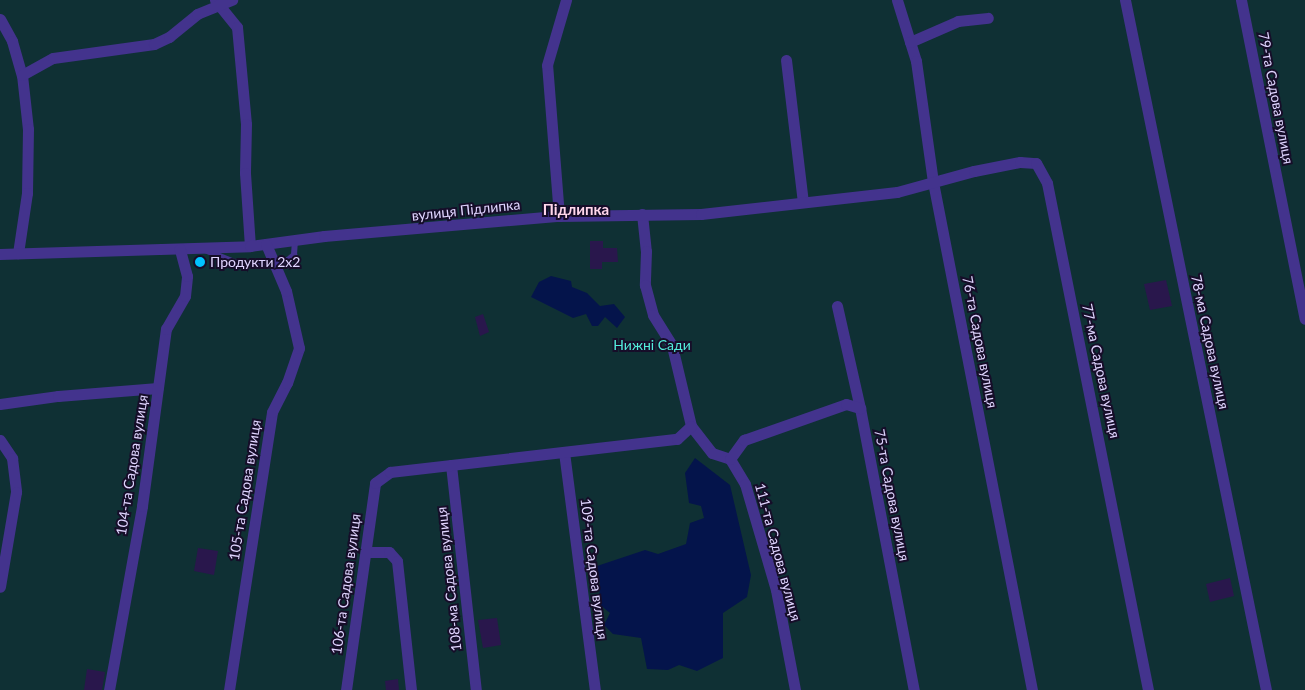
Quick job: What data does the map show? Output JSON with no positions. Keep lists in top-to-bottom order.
{
  "streets": {
    "street": [
      "79-та Садова вулиця",
      "вулиця Підлипка",
      "76-та Садова вулиця",
      "78-ма Садова вулиця",
      "77-ма Садова вулиця",
      "104-та Садова вулиця",
      "105-та Садова вулиця",
      "75-та Садова вулиця",
      "111-та Садова вулиця",
      "109-та Садова вулиця",
      "108-ма Садова вулиця",
      "106-та Садова вулиця"
    ]
  },
  "crossings": [
    ["вулиця Підлипка", "76-та Садова вулиця"],
    ["вулиця Підлипка", "77-ма Садова вулиця"],
    ["вулиця Підлипка", "104-та Садова вулиця"],
    ["вулиця Підлипка", "105-та Садова вулиця"],
    ["76-та Садова вулиця", "77-ма Садова вулиця"],
    ["108-ма Садова вулиця", "106-та Садова вулиця"]
  ],
  "districts": ["Підлипка"],
  "parks": ["Нижні Сади"],
  "places": ["Продукти 2х2"]
}
